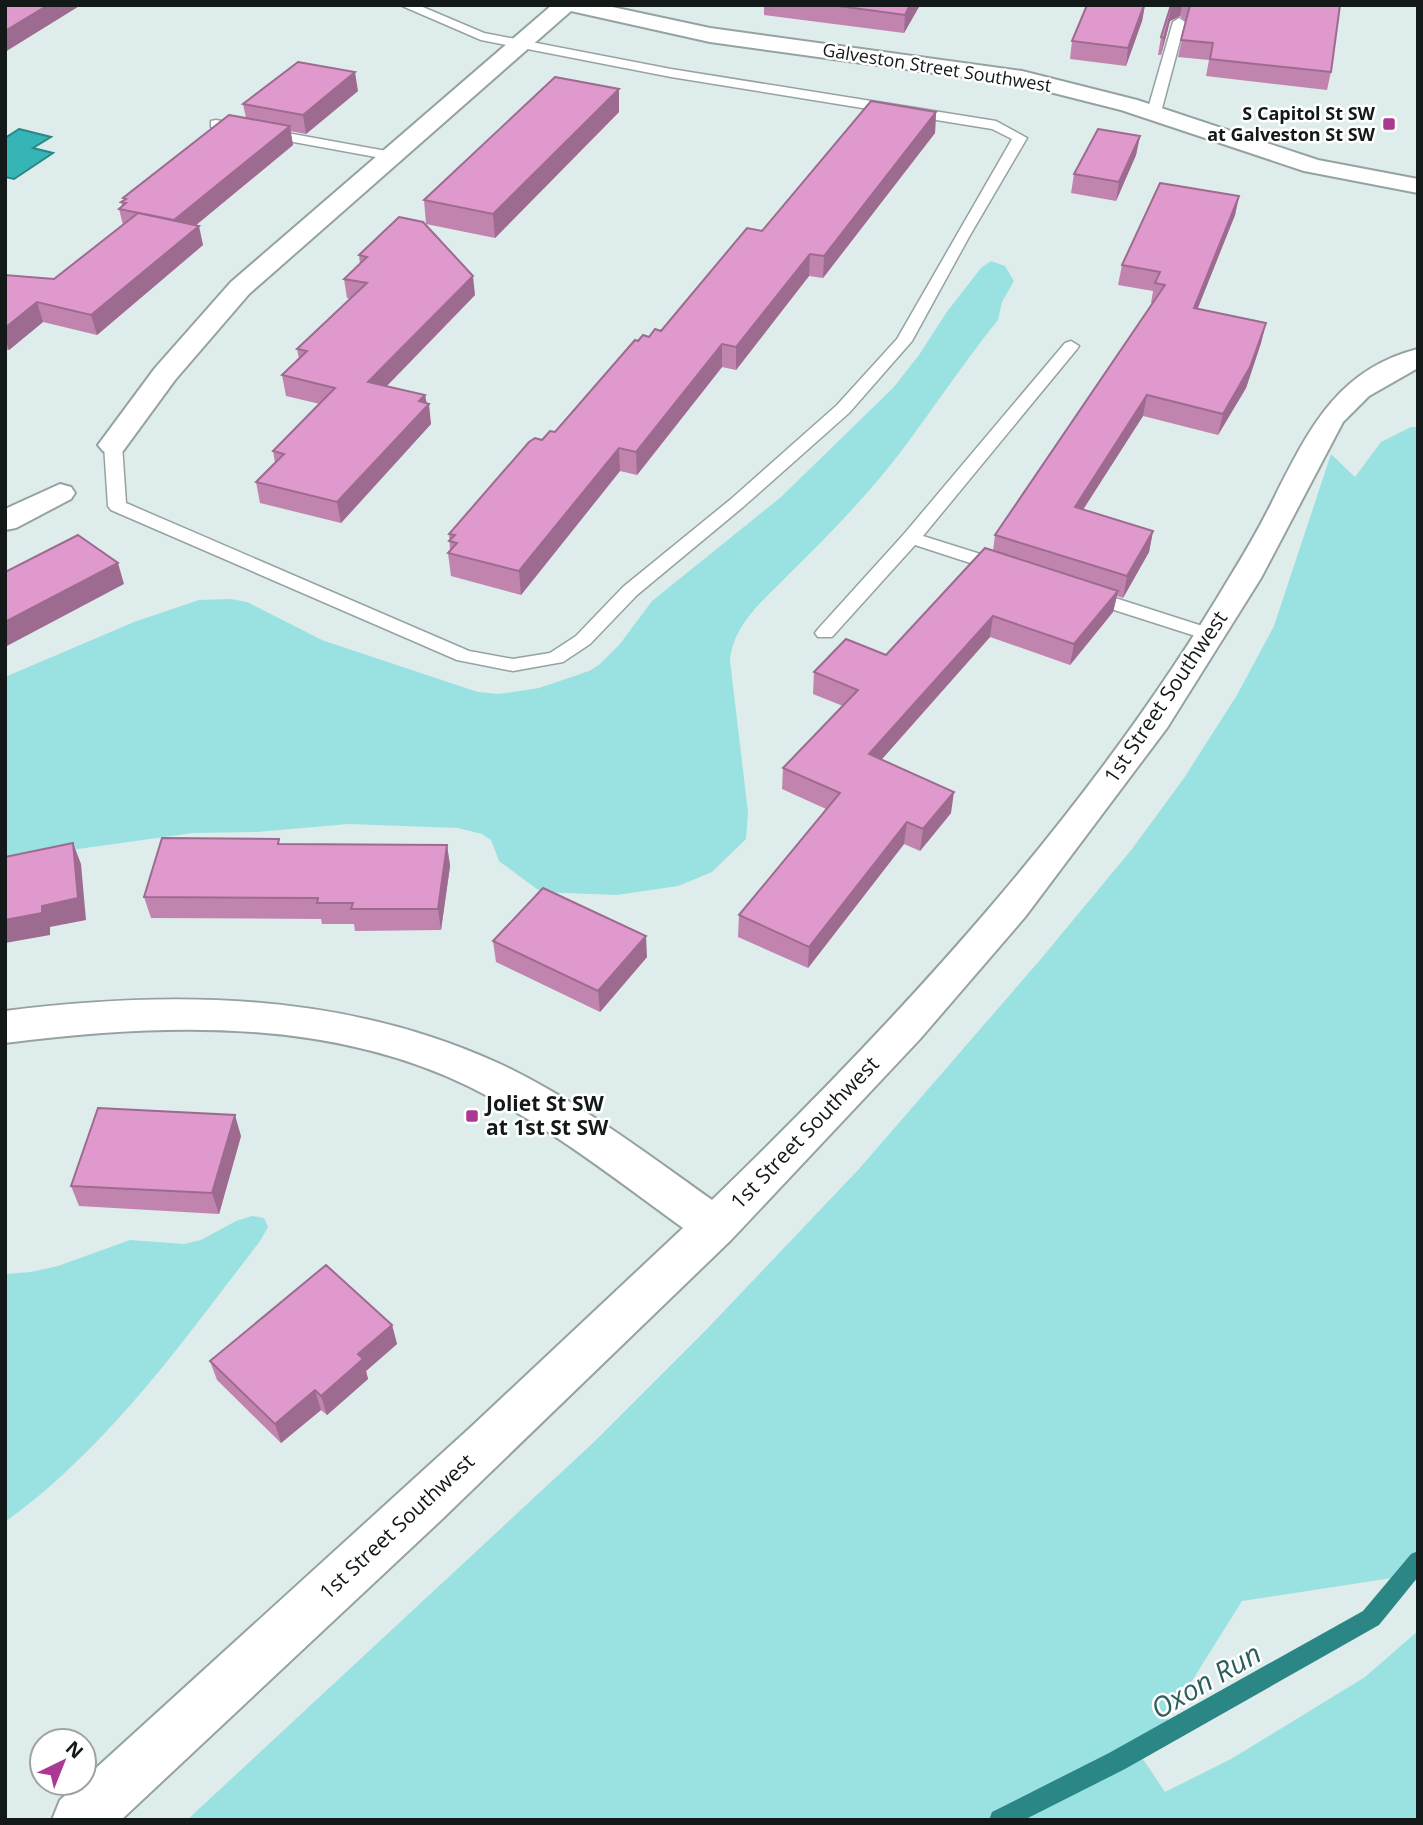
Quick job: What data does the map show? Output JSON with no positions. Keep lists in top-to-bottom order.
{
  "streets": {
    "street": ["Galveston Street Southwest", "1st Street Southwest"]
  },
  "water": ["Oxon Run"],
  "places": {
    "transit": ["S Capitol St SW at Galveston St SW", "Joliet St SW at 1st St SW"]
  },
  "north": "top right"
}
